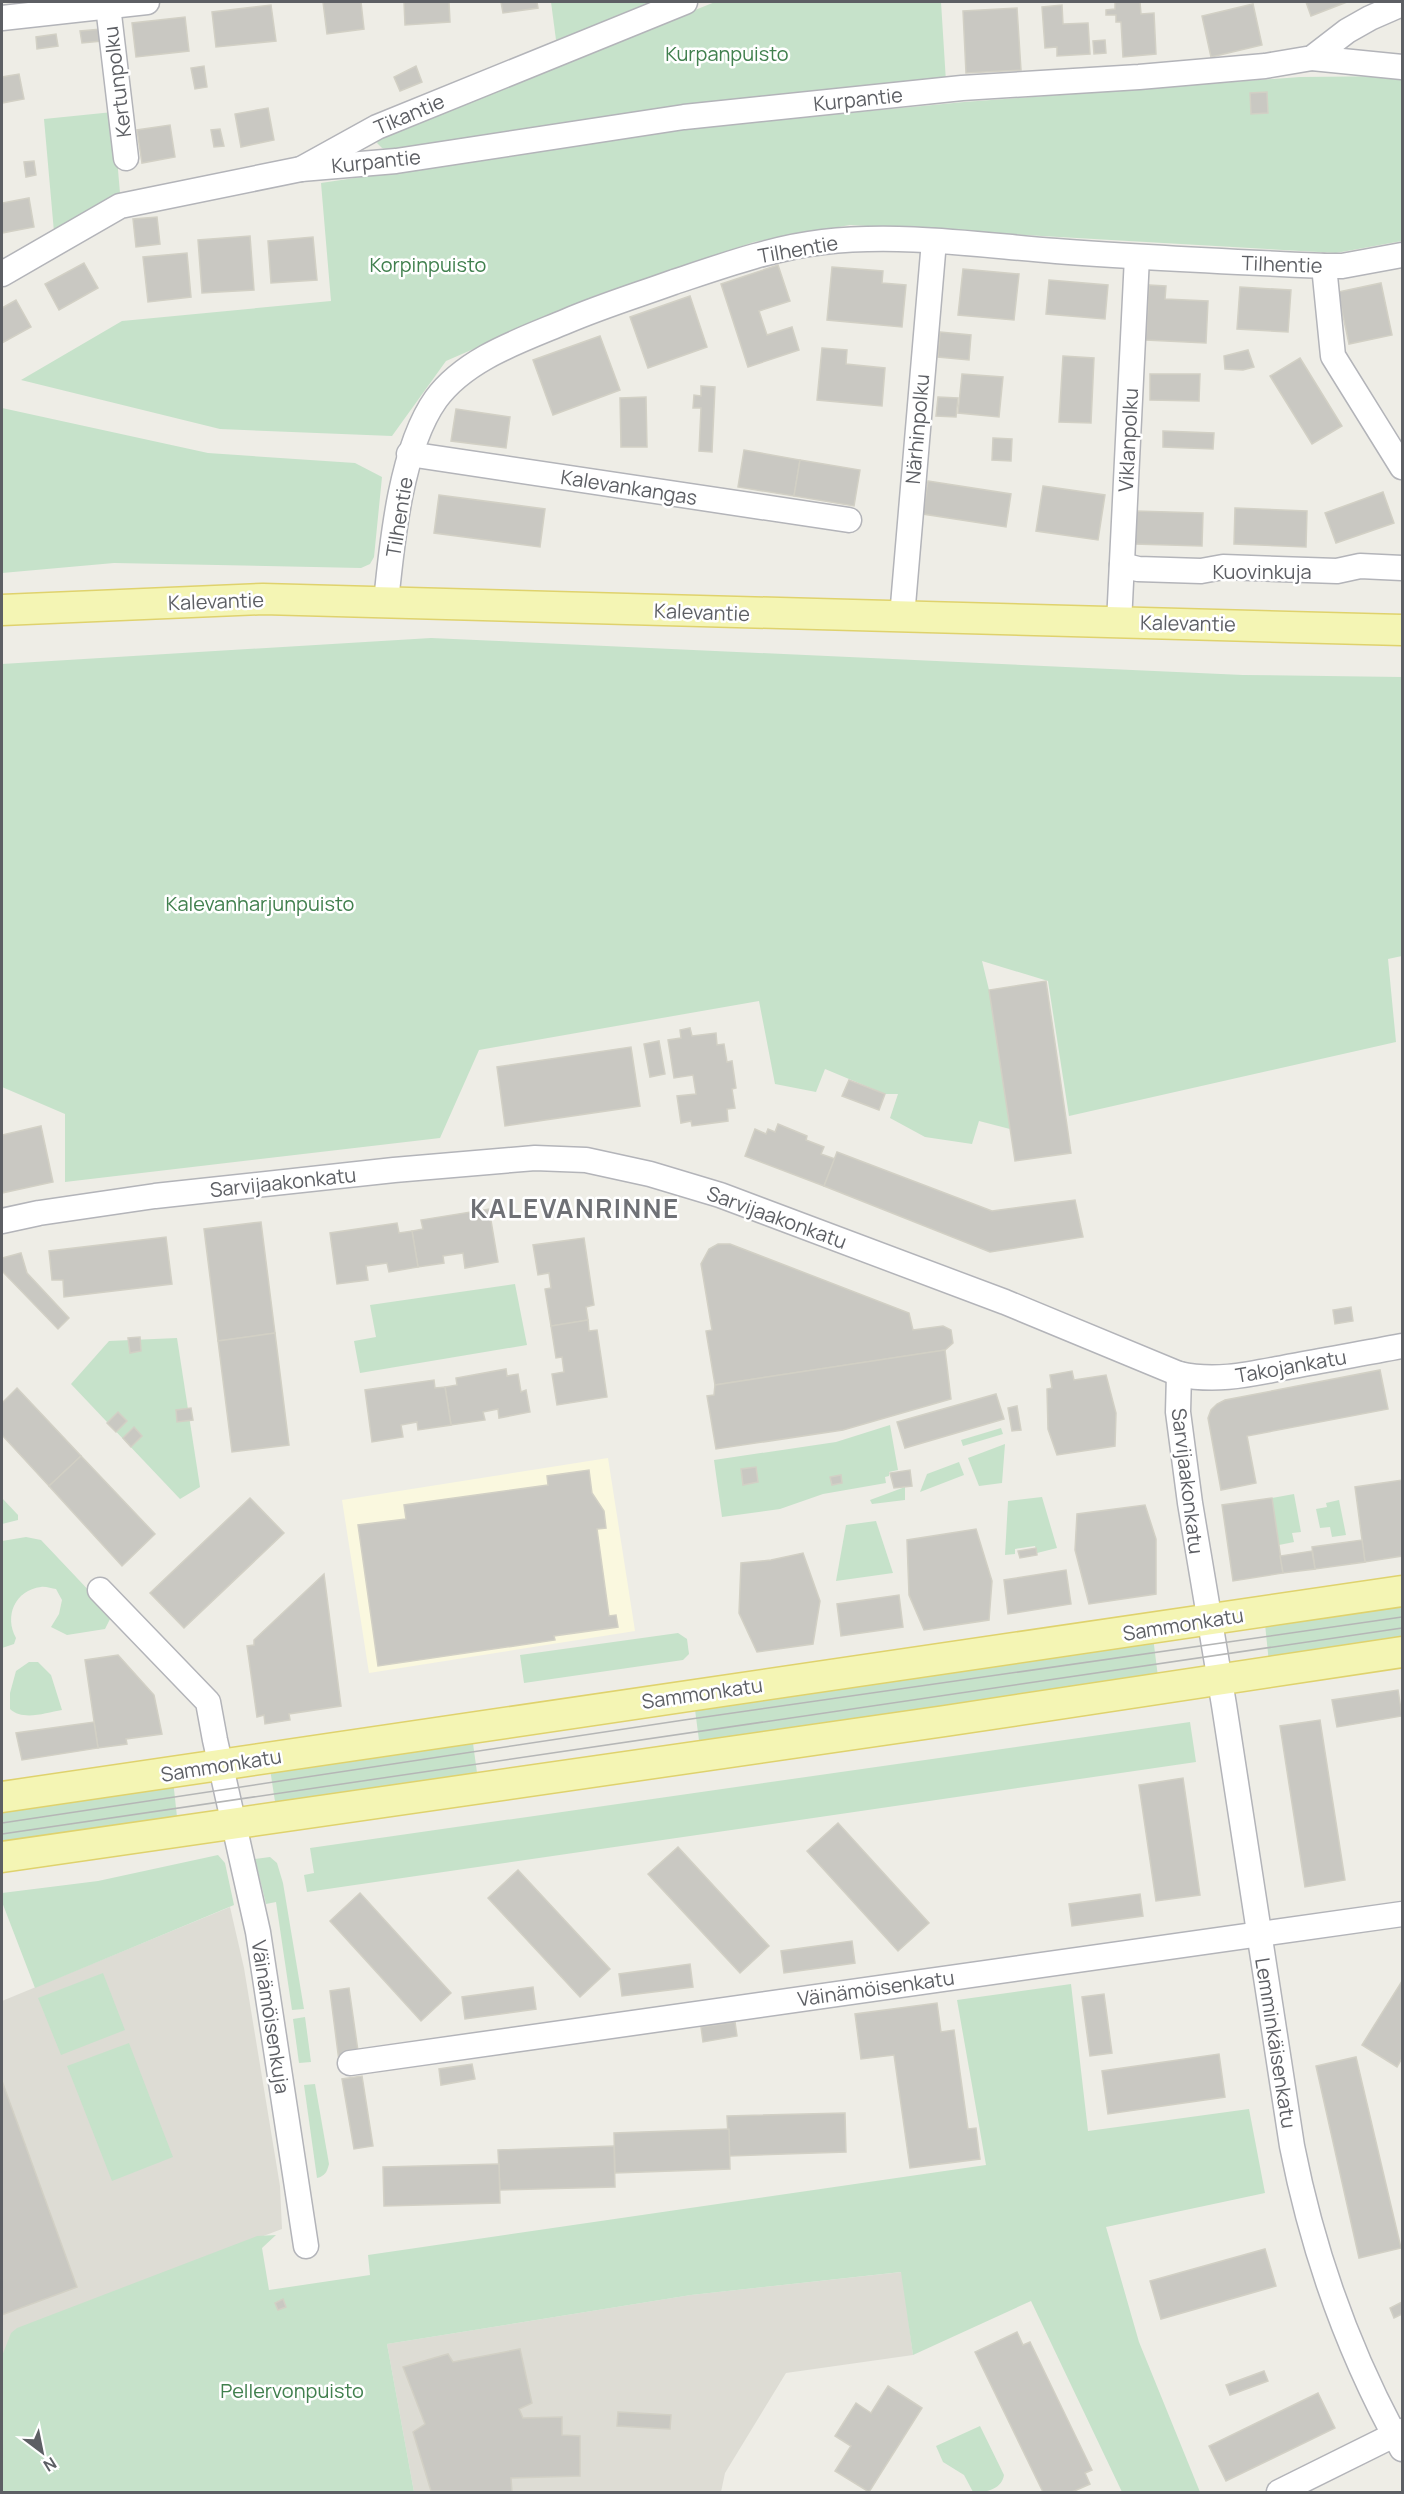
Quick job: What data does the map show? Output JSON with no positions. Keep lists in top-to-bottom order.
{
  "streets": {
    "main road": ["Kalevantie", "Sammonkatu"],
    "street": [
      "Kertunpolku",
      "Kurpantie",
      "Tikantie",
      "Tilhentie",
      "Närhinpolku",
      "Viklanpolku",
      "Kalevankangas",
      "Kuovinkuja",
      "Sarvijaakonkatu",
      "Takojankatu",
      "Väinämöisenkatu",
      "Väinämöisenkuja",
      "Lemminkäisenkatu"
    ]
  },
  "crossings": [
    ["Kurpantie", "Tikantie"],
    ["Tilhentie", "Närhinpolku"],
    ["Tilhentie", "Viklanpolku"],
    ["Tilhentie", "Kalevankangas"],
    ["Tilhentie", "Kalevantie"],
    ["Närhinpolku", "Kalevantie"],
    ["Viklanpolku", "Kuovinkuja"],
    ["Viklanpolku", "Kalevantie"],
    ["Sarvijaakonkatu", "Takojankatu"],
    ["Sarvijaakonkatu", "Sammonkatu"],
    ["Sarvijaakonkatu", "Lemminkäisenkatu"],
    ["Sammonkatu", "Väinämöisenkuja"],
    ["Sammonkatu", "Lemminkäisenkatu"],
    ["Väinämöisenkatu", "Lemminkäisenkatu"]
  ],
  "districts": ["KALEVANRINNE"],
  "parks": [
    "Kurpanpuisto",
    "Korpinpuisto",
    "Kalevanharjunpuisto",
    "Pellervonpuisto"
  ],
  "north": "bottom right"
}
